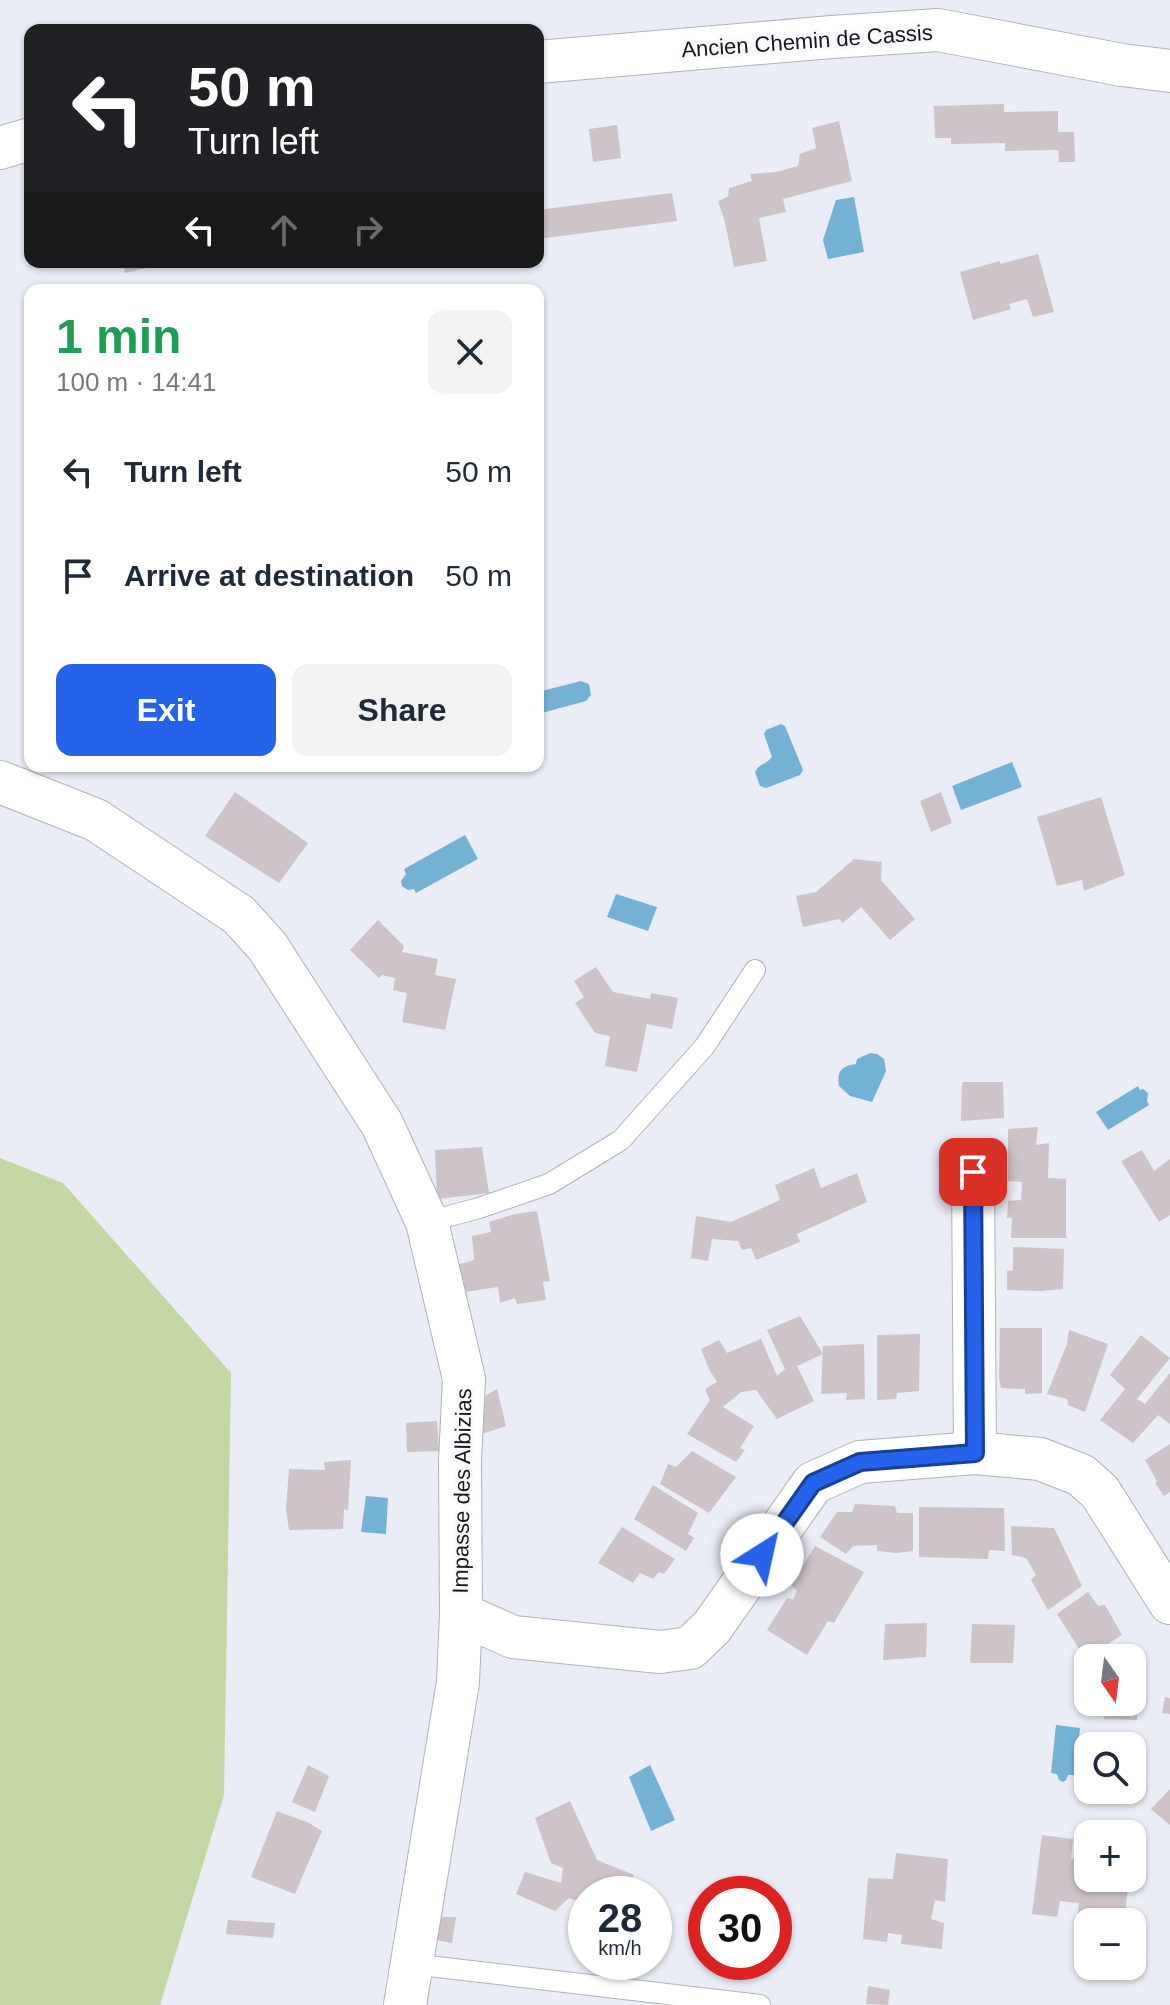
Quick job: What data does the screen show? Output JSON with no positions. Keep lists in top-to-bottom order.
{
  "streets": {
    "street": ["Ancien Chemin de Cassis", "Impasse des Albizias"]
  },
  "north": "bottom",
  "page": {
    "turn": ["50 m", "Turn left"],
    "heading": ["1 min", "100 m · 14:41"],
    "list": [
      {
        "name": "Turn left",
        "value": "50 m"
      },
      {
        "name": "Arrive at destination",
        "value": "50 m"
      }
    ],
    "buttons": ["Exit", "Share"],
    "map_buttons": ["+", "−"],
    "speed": "28 km/h",
    "limit": "30"
  }
}
